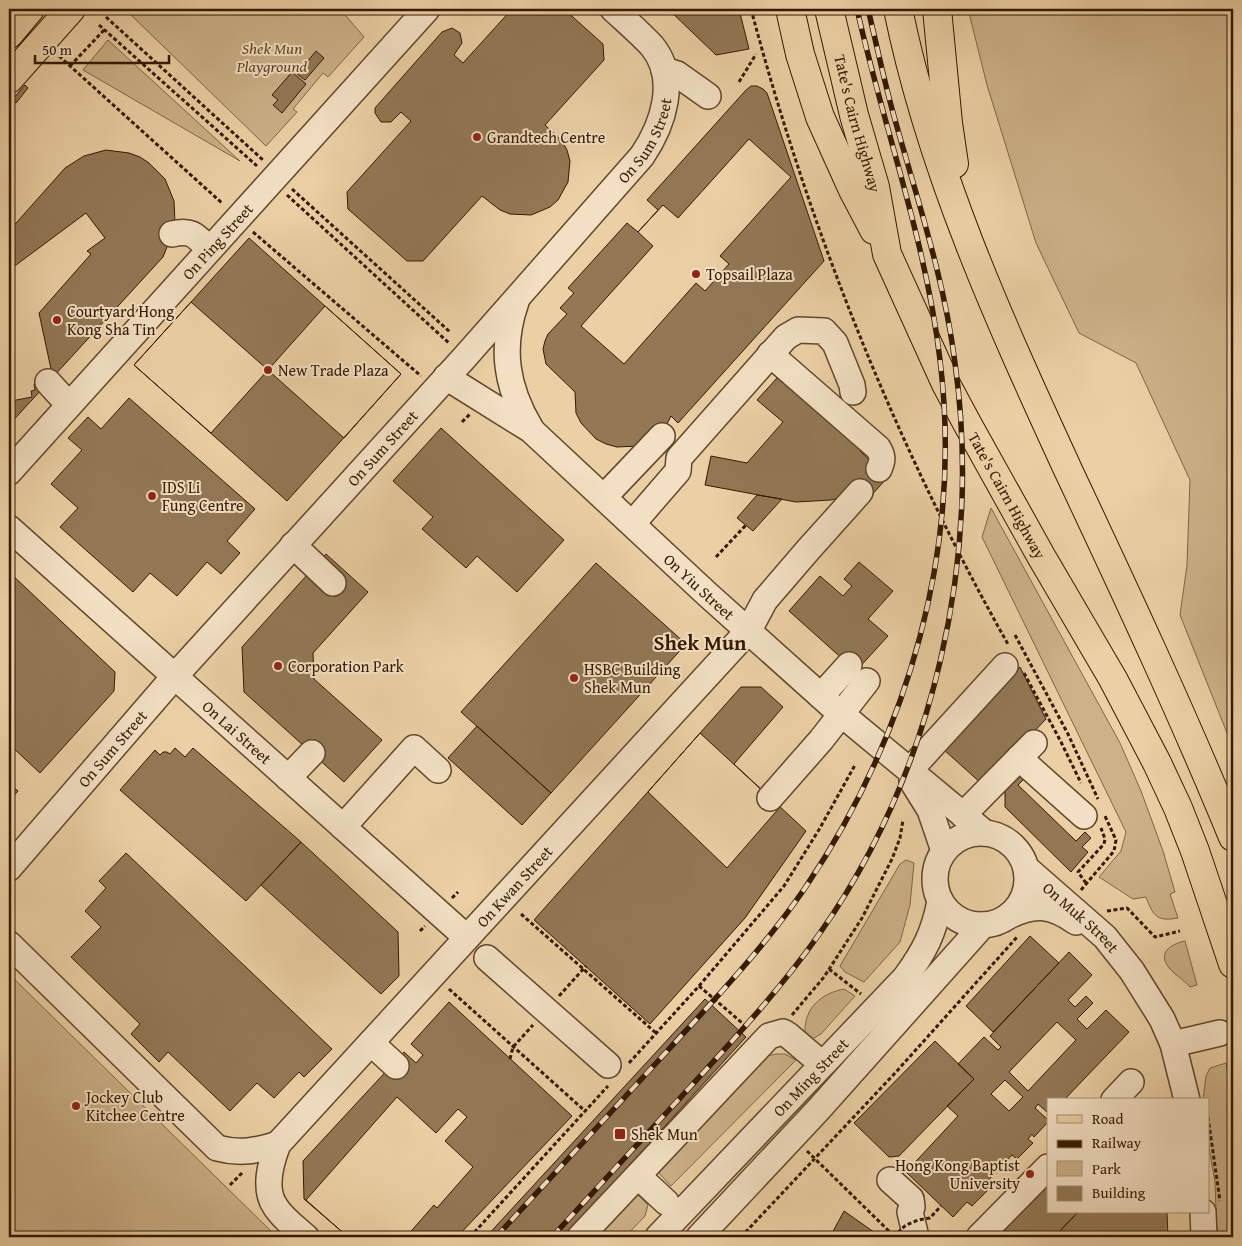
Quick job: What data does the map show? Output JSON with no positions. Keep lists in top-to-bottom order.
{
  "streets": {
    "main road": ["Tate's Cairn Highway"],
    "street": [
      "On Sum Street",
      "On Ping Street",
      "On Yiu Street",
      "On Lai Street",
      "On Kwan Street",
      "On Muk Street",
      "On Ming Street"
    ]
  },
  "crossings": [
    ["On Sum Street", "On Yiu Street"],
    ["On Sum Street", "On Lai Street"],
    ["On Yiu Street", "On Kwan Street"],
    ["On Yiu Street", "On Muk Street"],
    ["On Yiu Street", "On Ming Street"],
    ["On Lai Street", "On Kwan Street"],
    ["On Muk Street", "On Ming Street"]
  ],
  "districts": ["Shek Mun"],
  "parks": ["Shek Mun Playground"],
  "places": {
    "other": [
      "Grandtech Centre",
      "Topsail Plaza",
      "Courtyard Hong Kong Sha Tin",
      "New Trade Plaza",
      "IDS Li Fung Centre",
      "Corporation Park",
      "HSBC Building Shek Mun",
      "Jockey Club Kitchee Centre",
      "Hong Kong Baptist University"
    ],
    "transit": ["Shek Mun"]
  },
  "legend": [
    "Road",
    "Railway",
    "Park",
    "Building"
  ],
  "scale_bar": "50 m"
}
